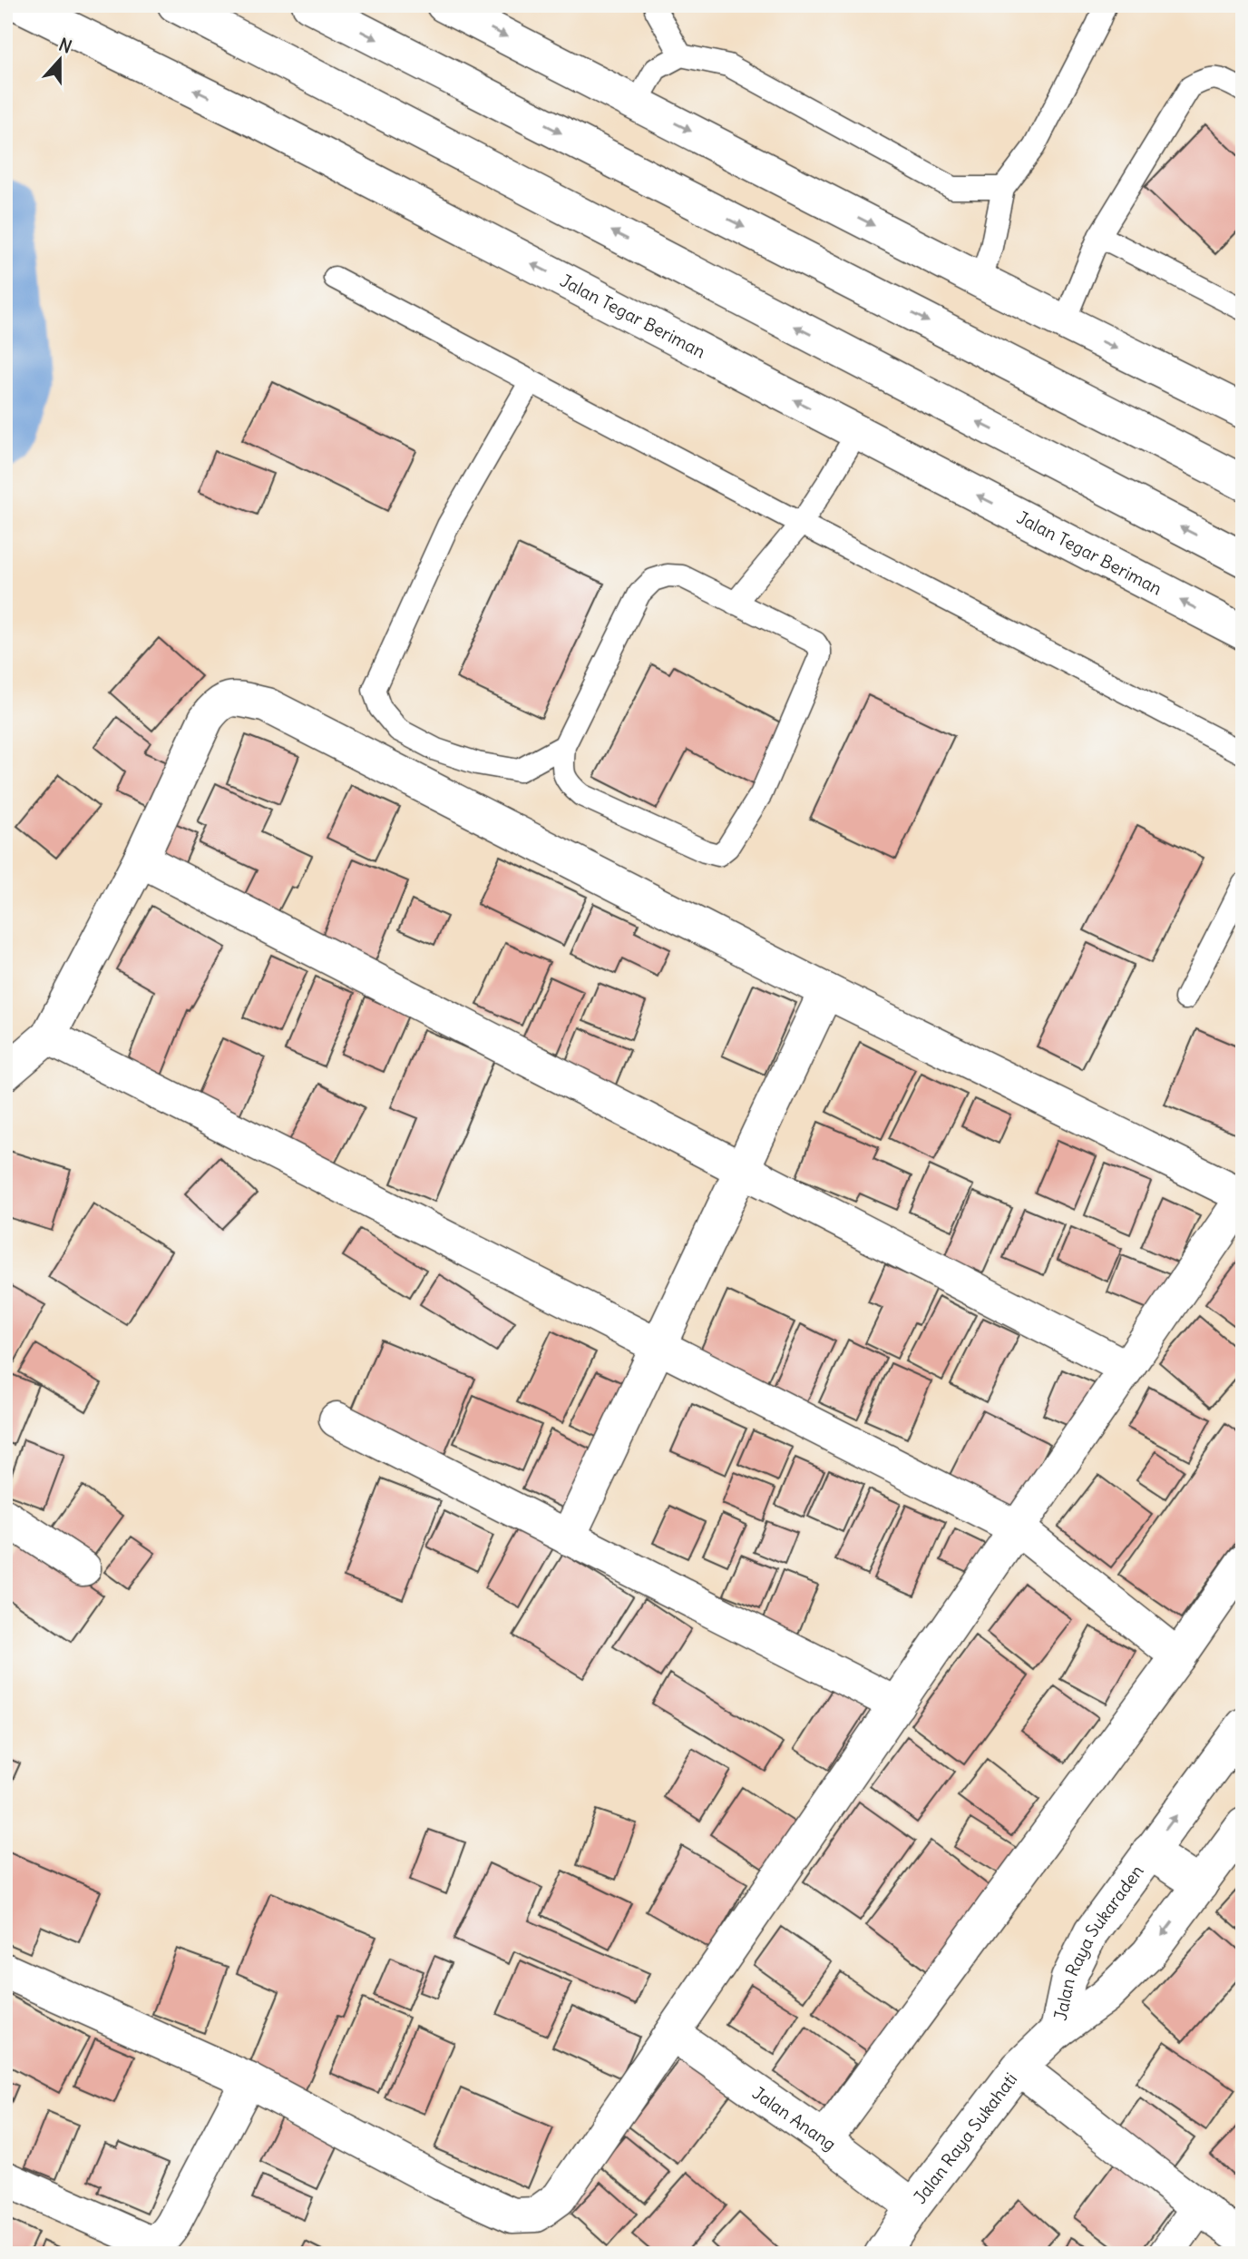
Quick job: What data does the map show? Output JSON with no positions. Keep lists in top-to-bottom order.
{
  "streets": {
    "street": [
      "Jalan Tegar Beriman",
      "Jalan Raya Sukaraden",
      "Jalan Anang",
      "Jalan Raya Sukahati"
    ]
  },
  "crossings": [
    ["Jalan Raya Sukaraden", "Jalan Raya Sukahati"],
    ["Jalan Anang", "Jalan Raya Sukahati"]
  ],
  "north": "top"
}
